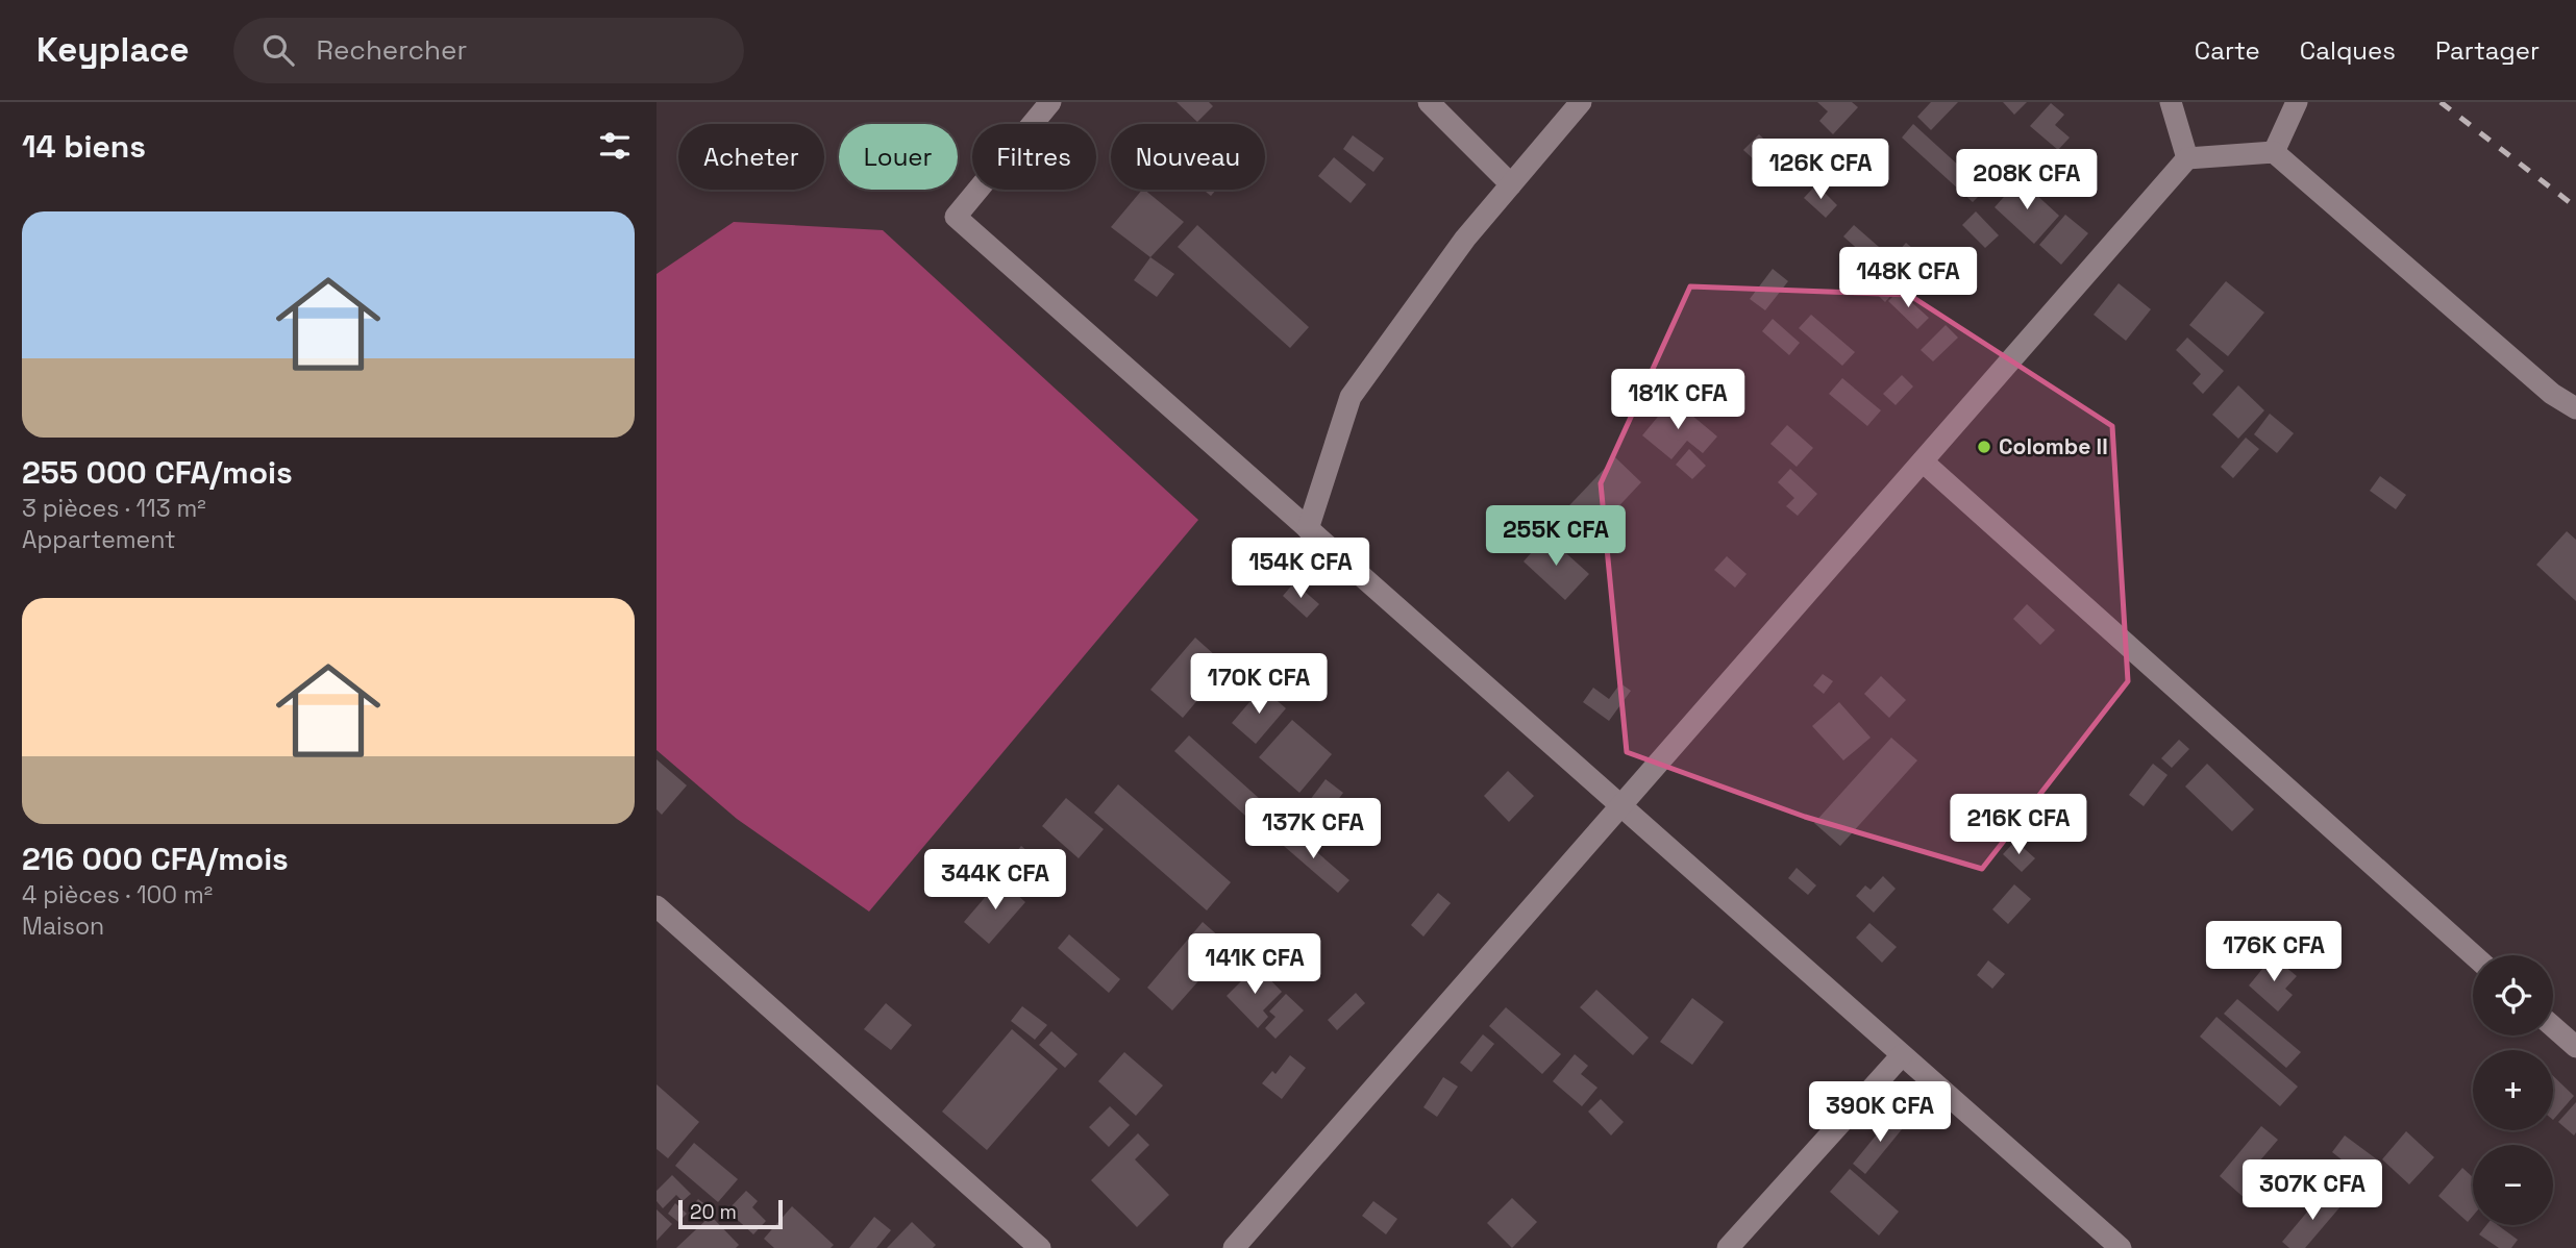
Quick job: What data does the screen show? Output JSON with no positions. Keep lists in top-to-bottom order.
{
  "places": ["Colombe II"],
  "scale_bar": "20 m",
  "page": {
    "header": "Keyplace",
    "search": "Rechercher",
    "nav": ["Carte", "Calques", "Partager"],
    "heading": "14 biens",
    "chip": [
      "Acheter",
      "Louer",
      "Filtres",
      "Nouveau"
    ],
    "price": [
      "126K CFA",
      "208K CFA",
      "148K CFA",
      "181K CFA",
      "255K CFA",
      "154K CFA",
      "170K CFA",
      "216K CFA",
      "137K CFA",
      "344K CFA",
      "176K CFA",
      "141K CFA",
      "390K CFA",
      "307K CFA"
    ],
    "list": [
      {
        "name": "255 000 CFA/mois",
        "note": "3 pièces · 113 m² · Appartement"
      },
      {
        "name": "216 000 CFA/mois",
        "note": "4 pièces · 100 m² · Maison"
      }
    ],
    "map_buttons": ["+", "−"],
    "scale": "20 m"
  }
}
